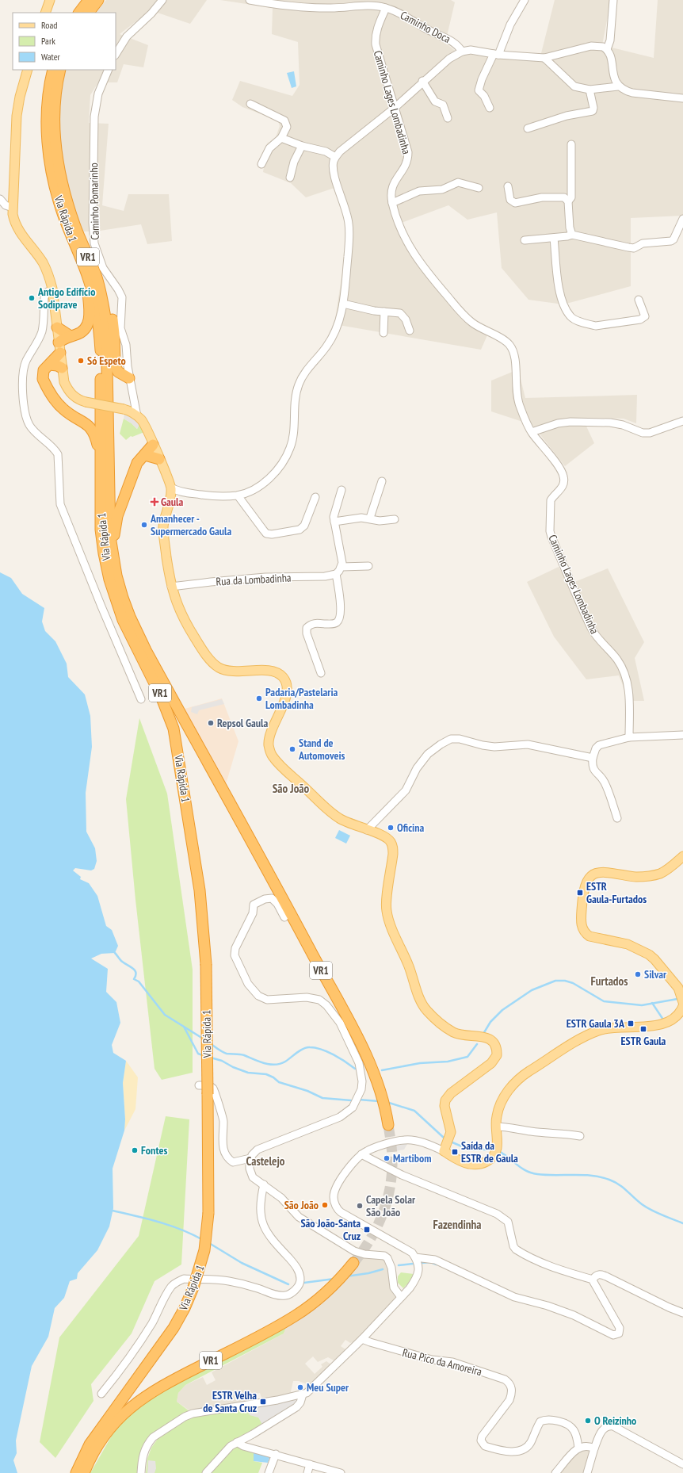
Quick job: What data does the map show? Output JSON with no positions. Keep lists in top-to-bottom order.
{
  "streets": {
    "highway": ["Via Rápida 1", "VR1"],
    "street": [
      "Caminho Doca",
      "Caminho Lages Lombadinha",
      "Caminho Pomarinho",
      "Rua da Lombadinha",
      "Rua Pico da Amoreira"
    ]
  },
  "crossings": [
    ["Caminho Doca", "Caminho Lages Lombadinha"]
  ],
  "districts": [
    "São João",
    "Furtados",
    "Castelejo",
    "Fazendinha"
  ],
  "places": {
    "other": [
      "Antigo Edifício Sodiprave",
      "Só Espeto",
      "Amanhecer - Supermercado Gaula",
      "Padaria/Pastelaria Lombadinha",
      "Repsol Gaula",
      "Stand de Automoveis",
      "Oficina",
      "Silvar",
      "Fontes",
      "Martibom",
      "São João",
      "Capela Solar São João",
      "Meu Super",
      "O Reizinho"
    ],
    "health": ["Gaula"],
    "transit": [
      "ESTR Gaula-Furtados",
      "ESTR Gaula 3A",
      "ESTR Gaula",
      "Saída da ESTR de Gaula",
      "São João-Santa Cruz",
      "ESTR Velha de Santa Cruz"
    ]
  },
  "legend": ["Road", "Park", "Water"]
}
